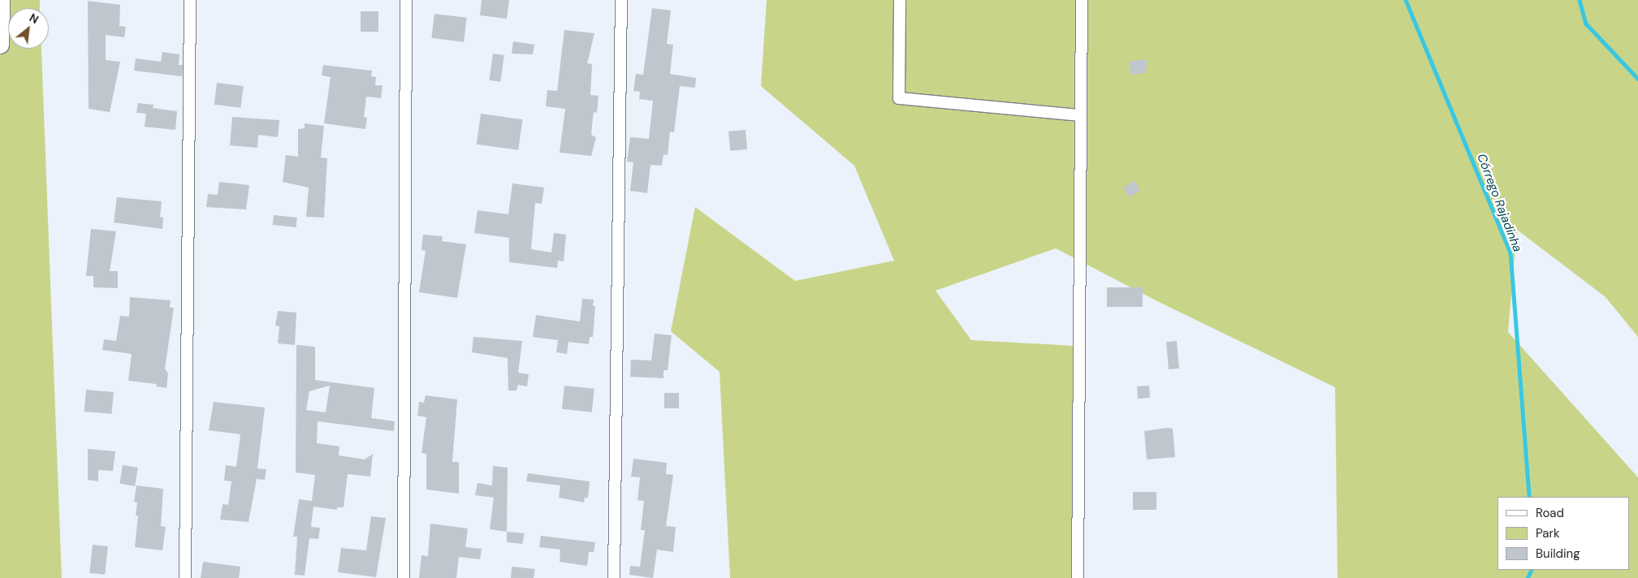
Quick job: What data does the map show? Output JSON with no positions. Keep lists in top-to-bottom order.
{
  "water": ["Córrego Rajadinha"],
  "legend": ["Road", "Park", "Building"],
  "north": "top right"
}
